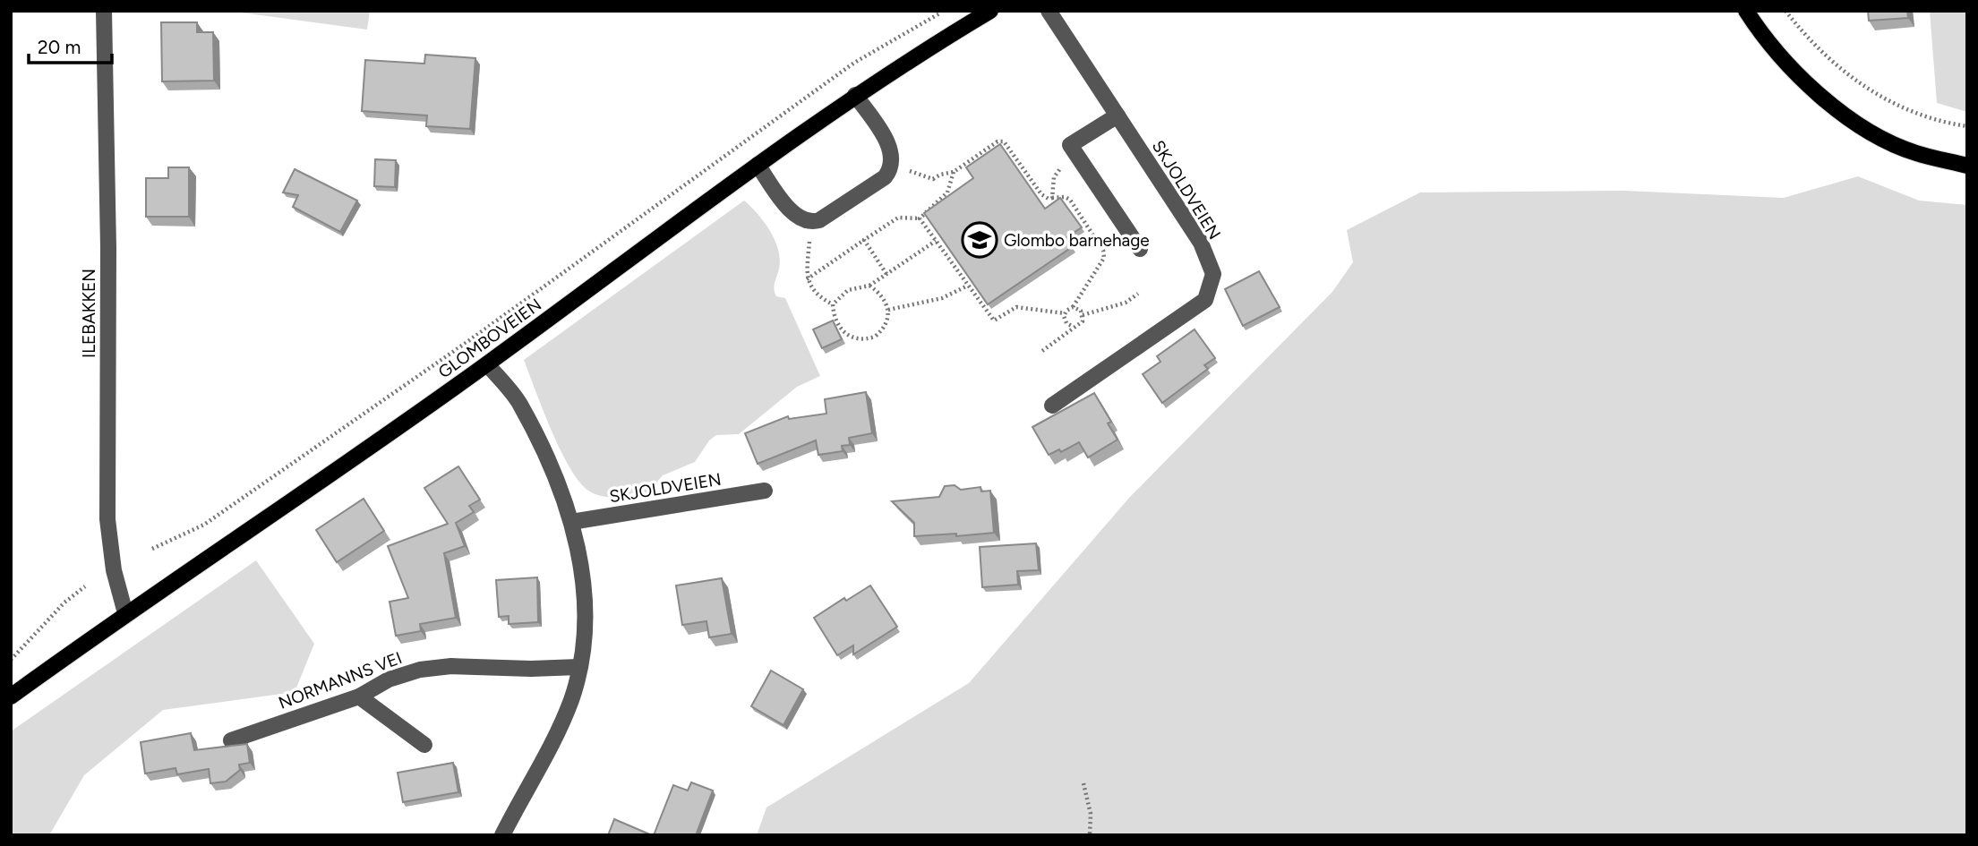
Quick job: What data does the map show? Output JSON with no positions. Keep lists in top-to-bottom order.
{
  "streets": {
    "main road": ["GLOMBOVEIEN"],
    "street": ["SKJOLDVEIEN", "ILEBAKKEN", "NORMANNS VEI"]
  },
  "crossings": [
    ["ILEBAKKEN", "GLOMBOVEIEN"]
  ],
  "places": {
    "school or university": ["Glombo barnehage"]
  },
  "scale_bar": "20 m"
}
